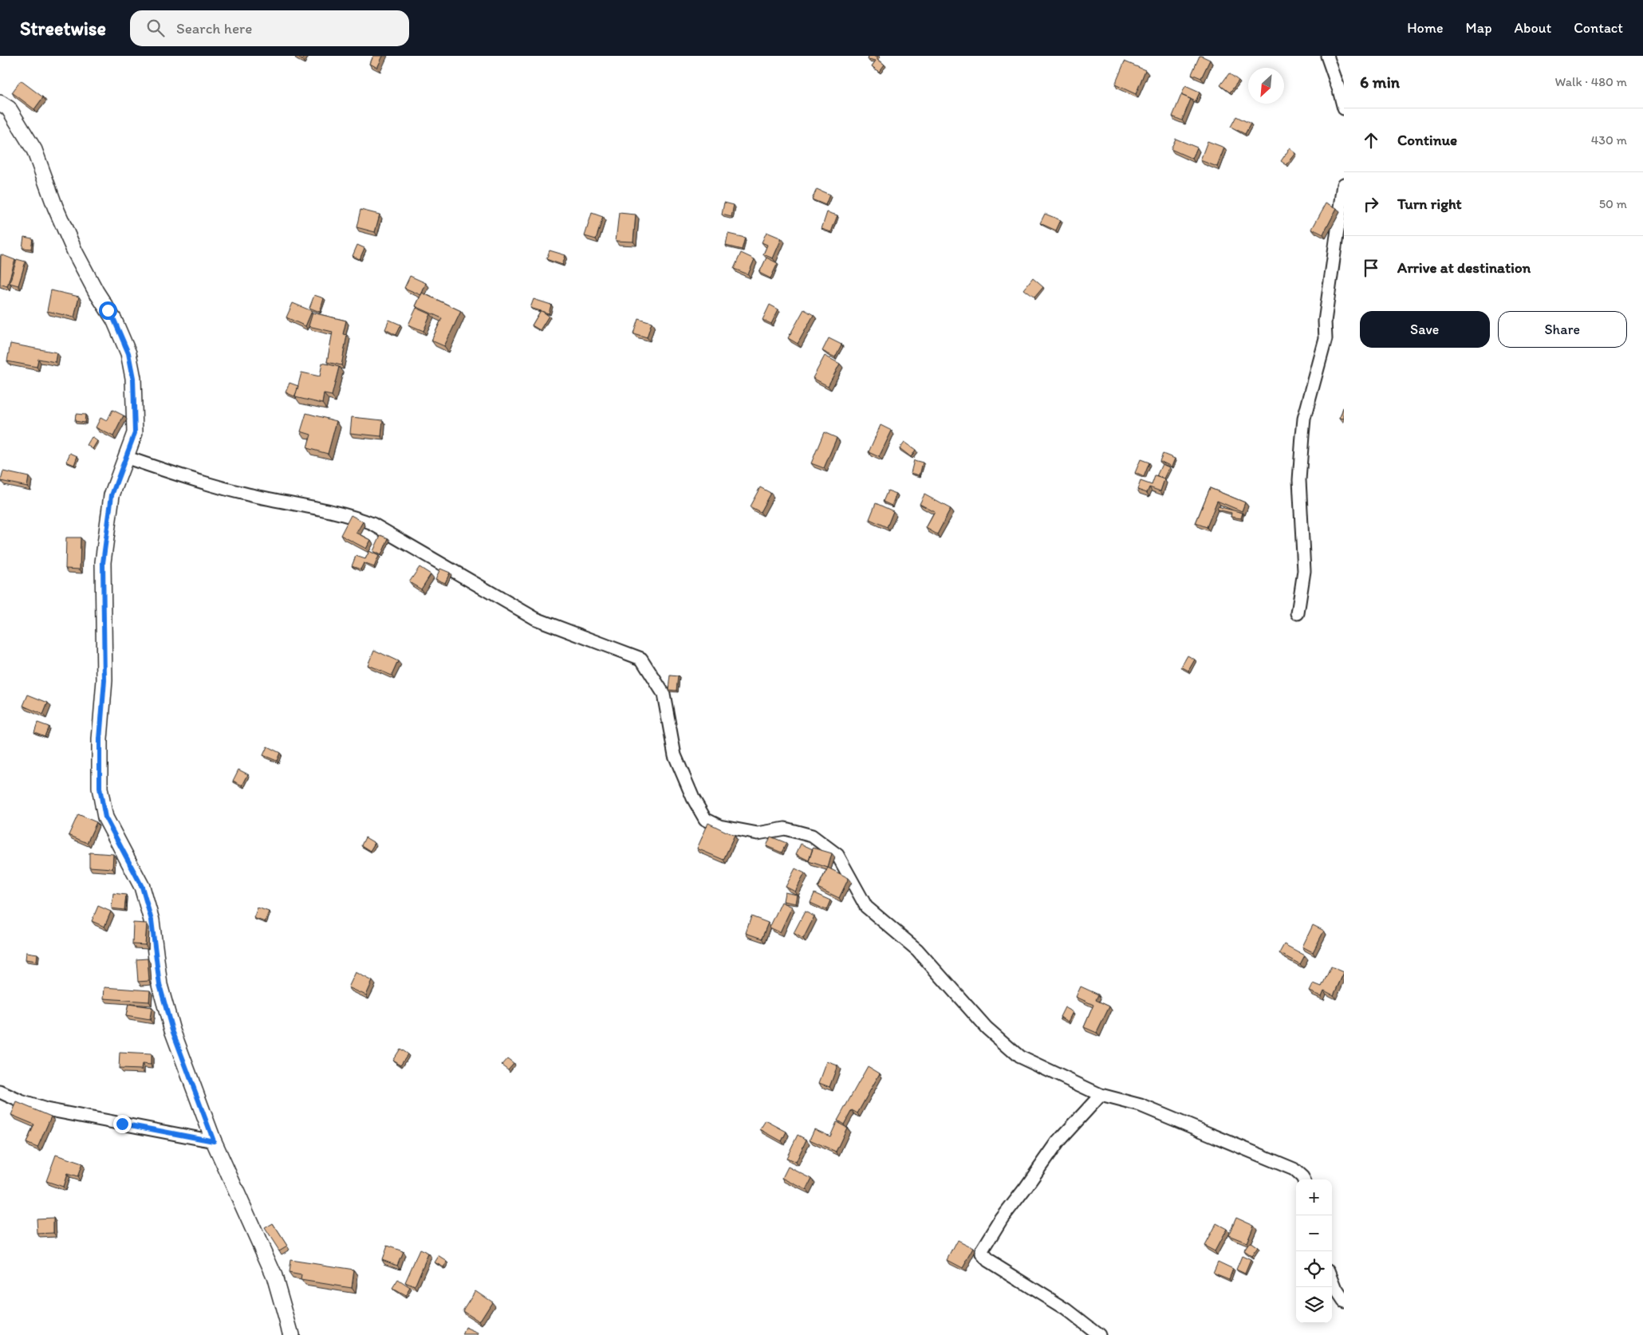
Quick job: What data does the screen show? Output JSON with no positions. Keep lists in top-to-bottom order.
{
  "north": "bottom left",
  "page": {
    "header": "Streetwise",
    "search": "Search here",
    "nav": [
      "Home",
      "Map",
      "About",
      "Contact"
    ],
    "heading": ["6 min", "Walk · 480 m"],
    "list": [
      ["Continue", "430 m"],
      ["Turn right", "50 m"],
      "Arrive at destination"
    ],
    "buttons": ["Save", "Share"],
    "map_buttons": ["+", "−"]
  }
}
